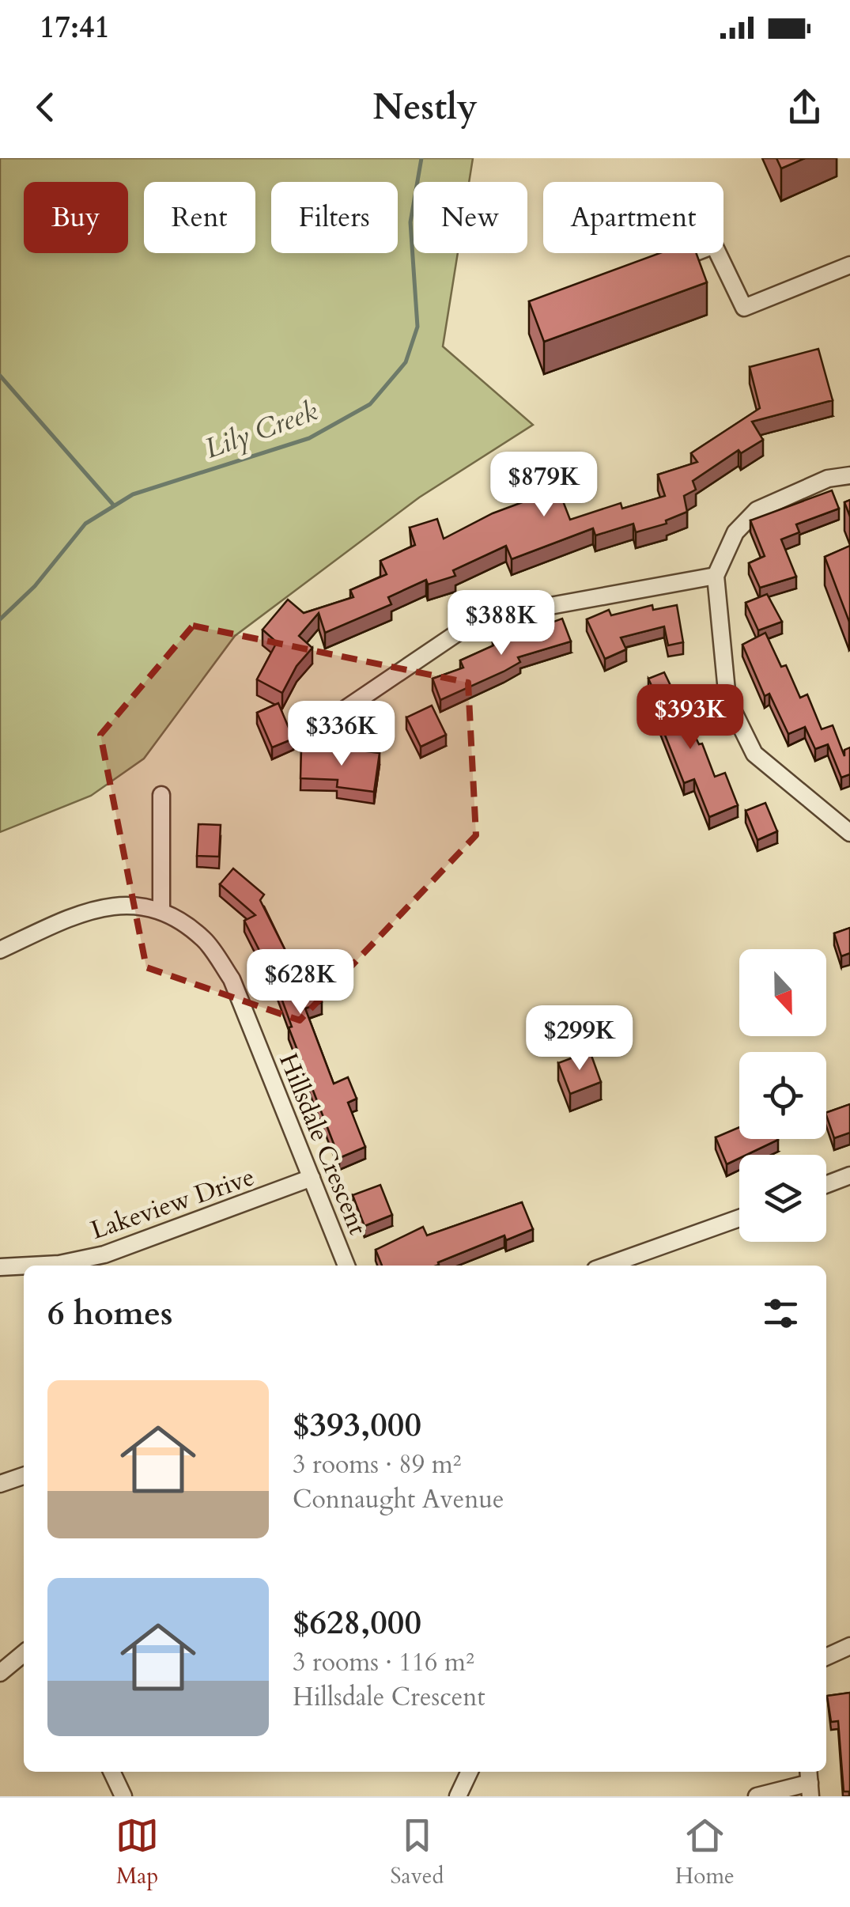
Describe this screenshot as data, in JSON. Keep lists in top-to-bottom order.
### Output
{
  "streets": {
    "street": ["Hillsdale Crescent", "Lakeview Drive"]
  },
  "crossings": [
    ["Hillsdale Crescent", "Lakeview Drive"]
  ],
  "water": ["Lily Creek"],
  "north": "bottom",
  "page": {
    "status": "17:41",
    "header": "Nestly",
    "chip": [
      "Buy",
      "Rent",
      "Filters",
      "New",
      "Apartment"
    ],
    "price": [
      "$879K",
      "$388K",
      "$393K",
      "$336K",
      "$628K",
      "$299K"
    ],
    "heading": "6 homes",
    "list": [
      {
        "name": "$393,000",
        "note": "3 rooms · 89 m² · Connaught Avenue"
      },
      {
        "name": "$628,000",
        "note": "3 rooms · 116 m² · Hillsdale Crescent"
      }
    ],
    "tabs": ["Map", "Saved", "Home"]
  }
}
